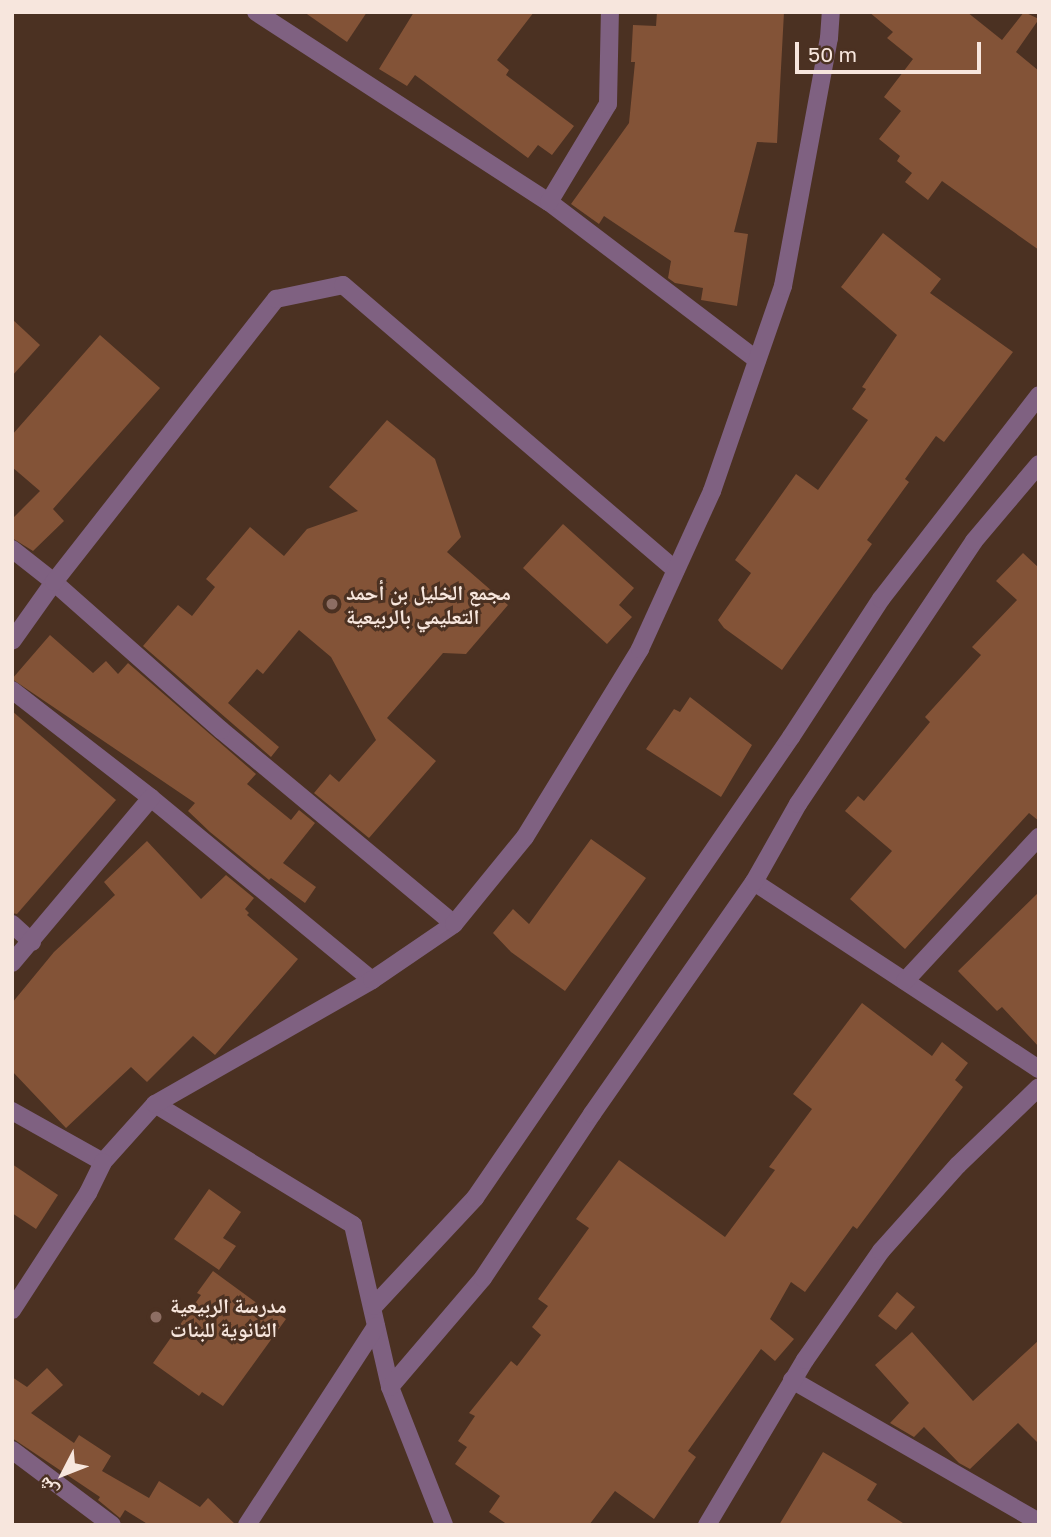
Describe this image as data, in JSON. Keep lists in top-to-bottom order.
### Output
{
  "places": ["مجمع الخليل بن أحمد التعليمي بالربيعية", "مدرسة الربيعية الثانوية للبنات"],
  "scale_bar": "50 m",
  "north": "bottom left"
}
